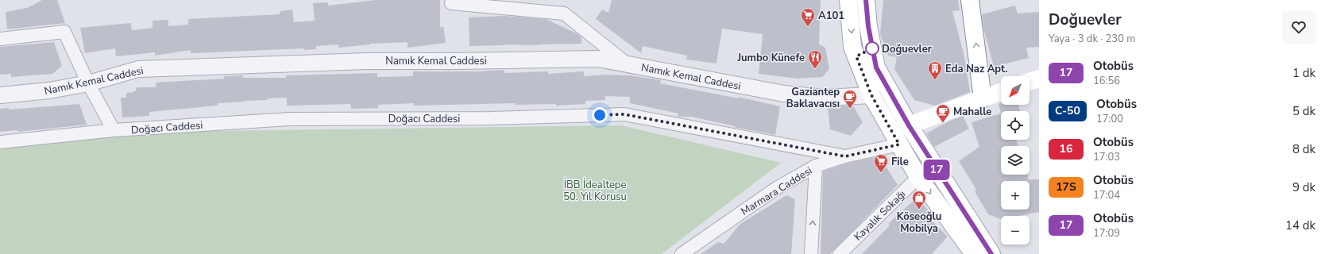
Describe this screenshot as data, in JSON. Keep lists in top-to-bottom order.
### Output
{
  "streets": {
    "street": [
      "Namık Kemal Caddesi",
      "Doğacı Caddesi",
      "Marmara Caddesi",
      "Kayalık Sokağı"
    ]
  },
  "crossings": [
    ["Doğacı Caddesi", "Marmara Caddesi"]
  ],
  "parks": ["İBB İdealtepe 50. Yıl Korusu"],
  "places": {
    "supermarket": ["A101", "File"],
    "other": ["Doğuevler"],
    "restaurant": ["Jumbo Künefe"],
    "building": ["Eda Naz Apt."],
    "cafe": ["Gaziantep Baklavacısı", "Mahalle"],
    "shop": ["Köseoğlu Mobilya"]
  },
  "lines": ["bus line 17"],
  "north": "bottom left",
  "page": {
    "on_map": "17",
    "heading": ["Doğuevler", "Yaya · 3 dk · 230 m"],
    "list": [
      {
        "mark": "17",
        "name": "Otobüs",
        "note": "16:56",
        "value": "1 dk"
      },
      {
        "mark": "C-50",
        "name": "Otobüs",
        "note": "17:00",
        "value": "5 dk"
      },
      {
        "mark": "16",
        "name": "Otobüs",
        "note": "17:03",
        "value": "8 dk"
      },
      {
        "mark": "17S",
        "name": "Otobüs",
        "note": "17:04",
        "value": "9 dk"
      },
      {
        "mark": "17",
        "name": "Otobüs",
        "note": "17:09",
        "value": "14 dk"
      }
    ],
    "map_buttons": ["+", "−"]
  }
}
